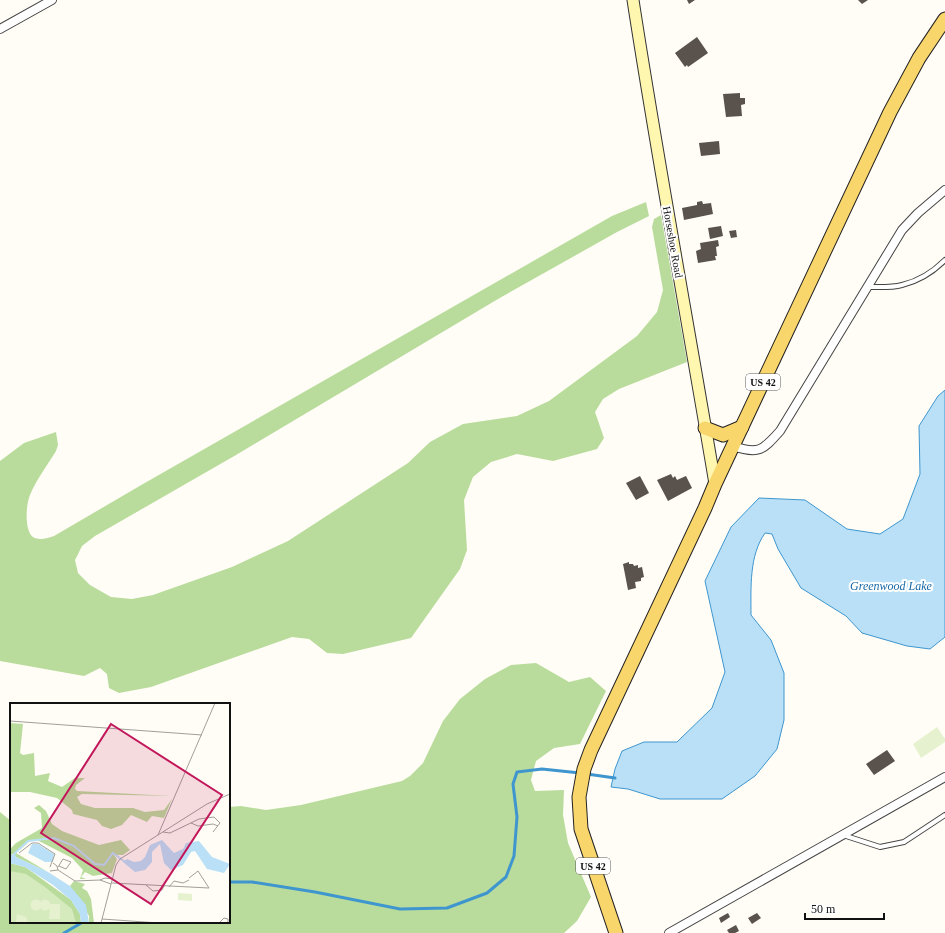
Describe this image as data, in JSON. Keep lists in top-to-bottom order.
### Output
{
  "streets": {
    "main road": ["US 42"],
    "street": ["Horseshoe Road"]
  },
  "crossings": [
    ["Horseshoe Road", "US 42"]
  ],
  "water": ["Greenwood Lake"],
  "scale_bar": "50 m"
}
